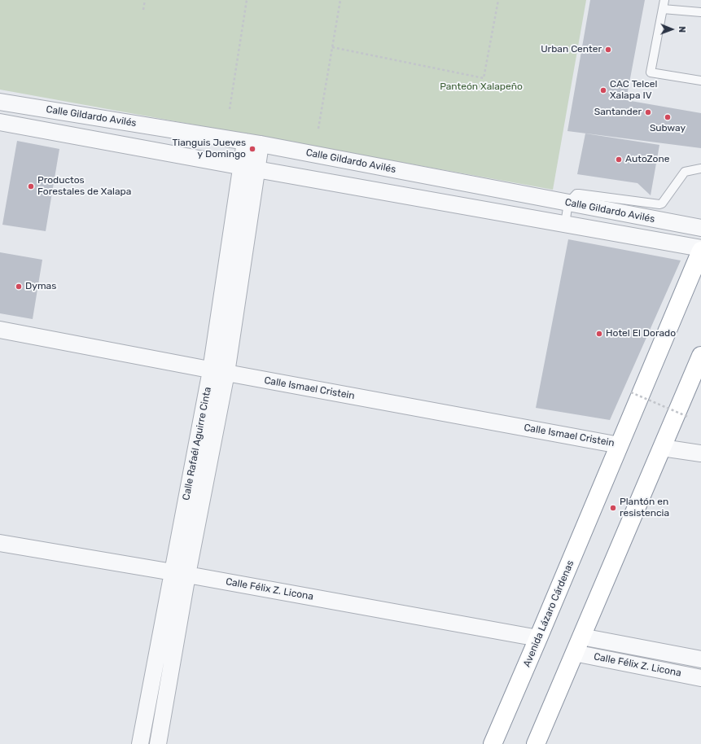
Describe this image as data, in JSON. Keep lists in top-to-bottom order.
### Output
{
  "streets": {
    "highway": ["Avenida Lázaro Cárdenas"],
    "street": [
      "Calle Gildardo Avilés",
      "Calle Ismael Cristein",
      "Calle Rafaél Aguirre Cinta",
      "Calle Félix Z. Licona"
    ]
  },
  "crossings": [
    ["Calle Gildardo Avilés", "Calle Rafaél Aguirre Cinta"],
    ["Calle Gildardo Avilés", "Avenida Lázaro Cárdenas"],
    ["Calle Ismael Cristein", "Calle Rafaél Aguirre Cinta"],
    ["Calle Ismael Cristein", "Avenida Lázaro Cárdenas"],
    ["Calle Rafaél Aguirre Cinta", "Calle Félix Z. Licona"],
    ["Calle Félix Z. Licona", "Avenida Lázaro Cárdenas"]
  ],
  "parks": ["Panteón Xalapeño"],
  "places": [
    "Urban Center",
    "CAC Telcel Xalapa IV",
    "Santander",
    "Subway",
    "Tianguis Jueves y Domingo",
    "AutoZone",
    "Productos Forestales de Xalapa",
    "Dymas",
    "Hotel El Dorado",
    "Plantón en resistencia"
  ],
  "north": "right"
}
